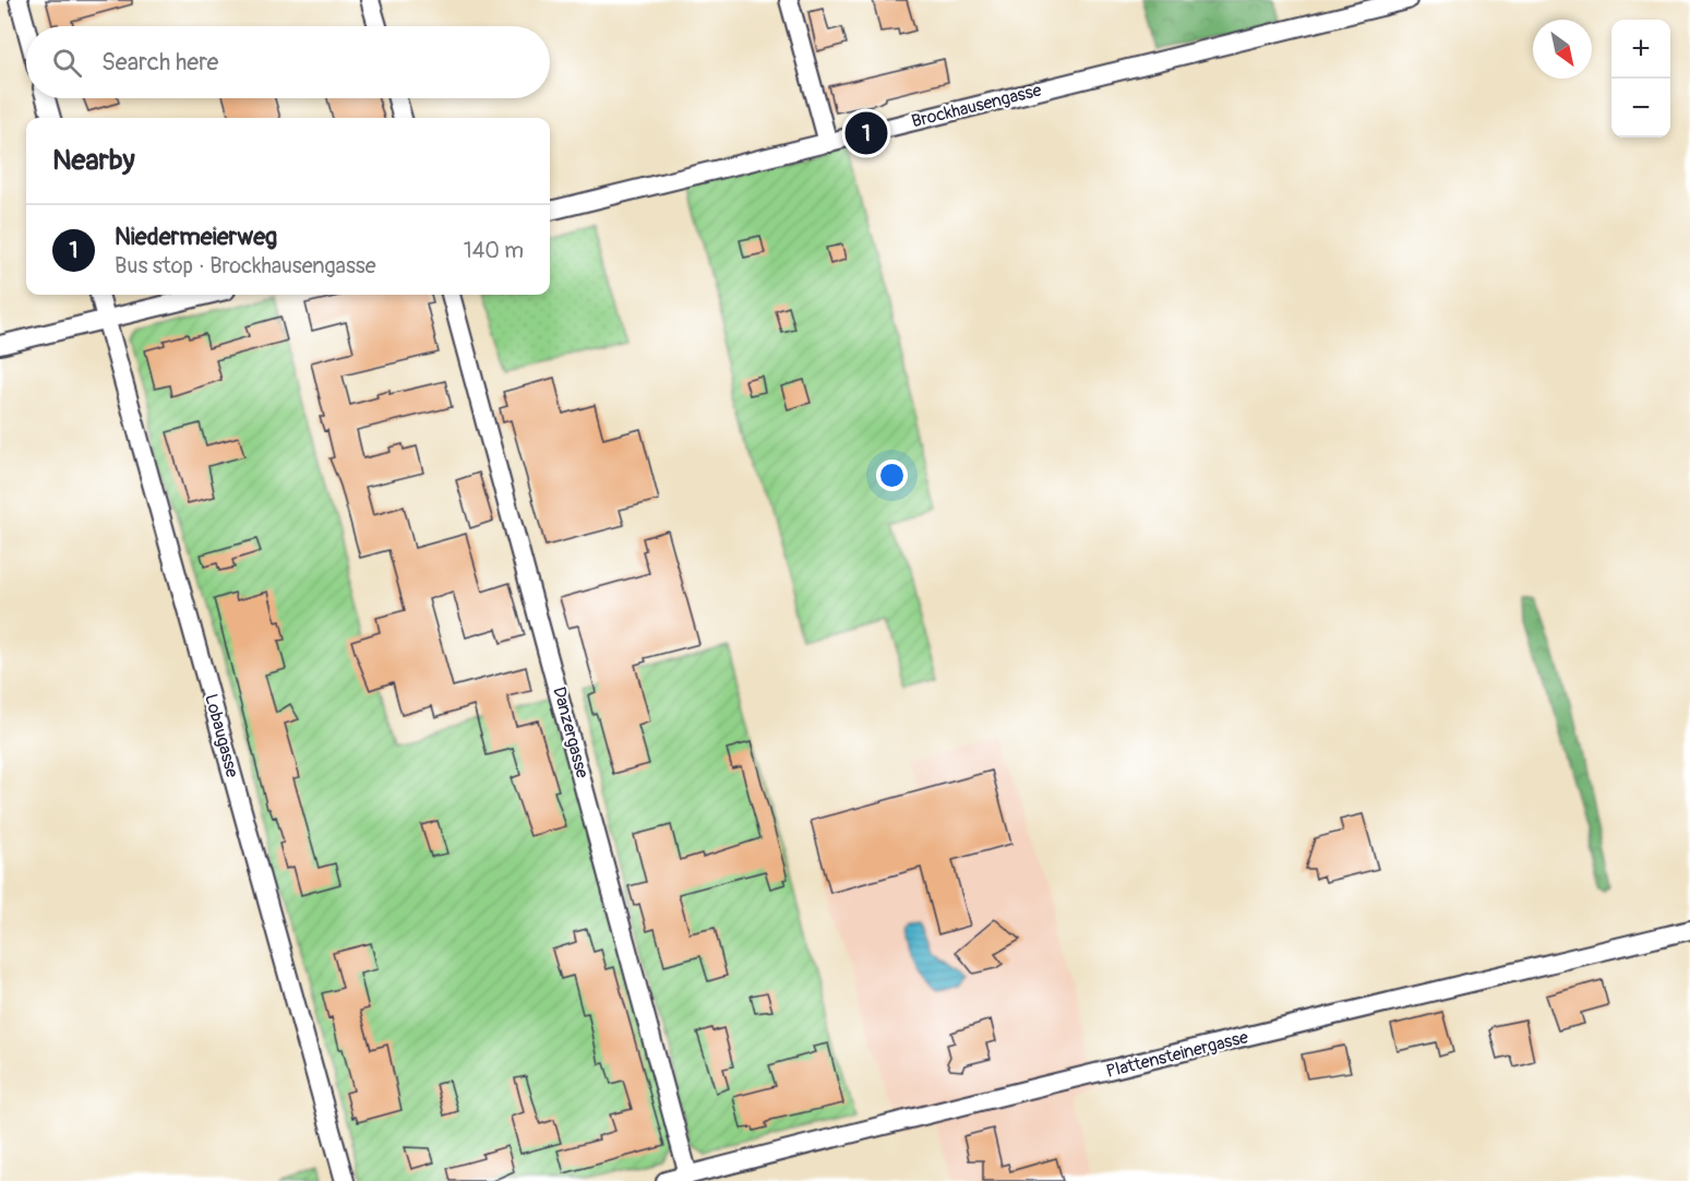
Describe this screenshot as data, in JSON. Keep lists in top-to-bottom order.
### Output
{
  "streets": {
    "street": [
      "Brockhausengasse",
      "Danzergasse",
      "Lobaugasse",
      "Plattensteinergasse"
    ]
  },
  "crossings": [
    ["Danzergasse", "Plattensteinergasse"]
  ],
  "north": "bottom right",
  "page": {
    "map_buttons": ["+", "−"],
    "search": "Search here",
    "pins": "1",
    "heading": "Nearby",
    "list": [
      {
        "mark": "1",
        "name": "Niedermeierweg",
        "note": "Bus stop · Brockhausengasse",
        "value": "140 m"
      }
    ]
  }
}
